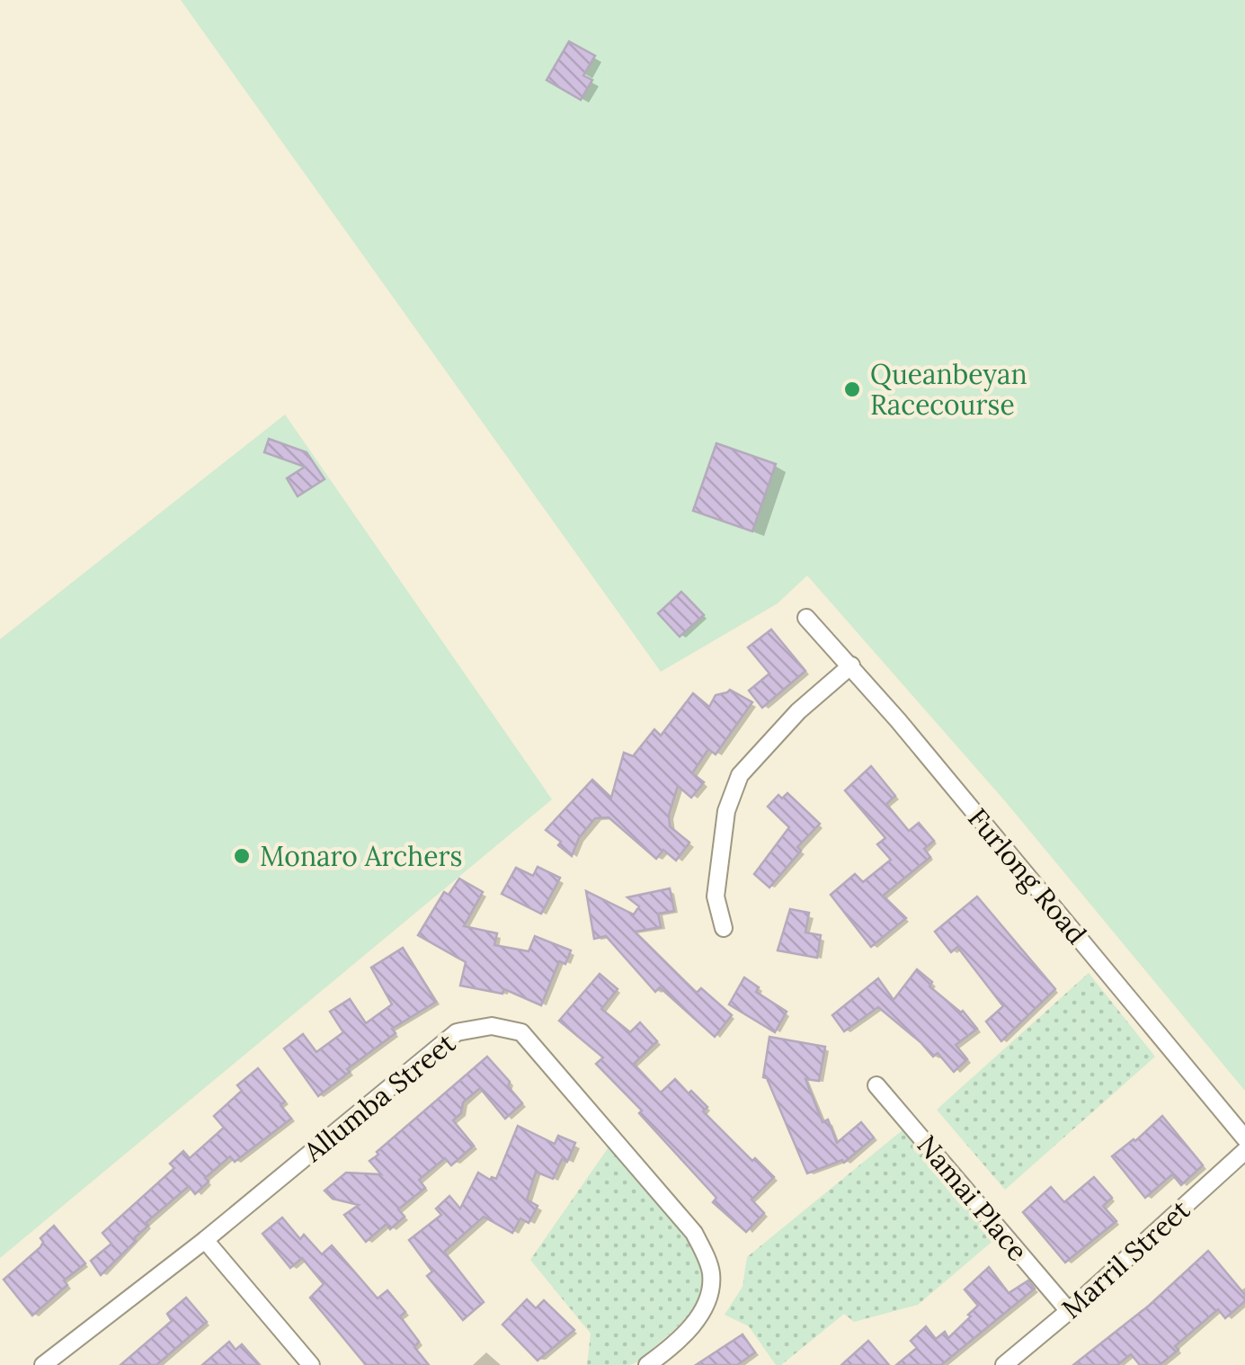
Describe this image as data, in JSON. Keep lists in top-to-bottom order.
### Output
{
  "streets": {
    "street": [
      "Furlong Road",
      "Allumba Street",
      "Namai Place",
      "Marril Street"
    ]
  },
  "crossings": [
    ["Namai Place", "Marril Street"]
  ],
  "places": ["Queanbeyan Racecourse", "Monaro Archers"]
}
